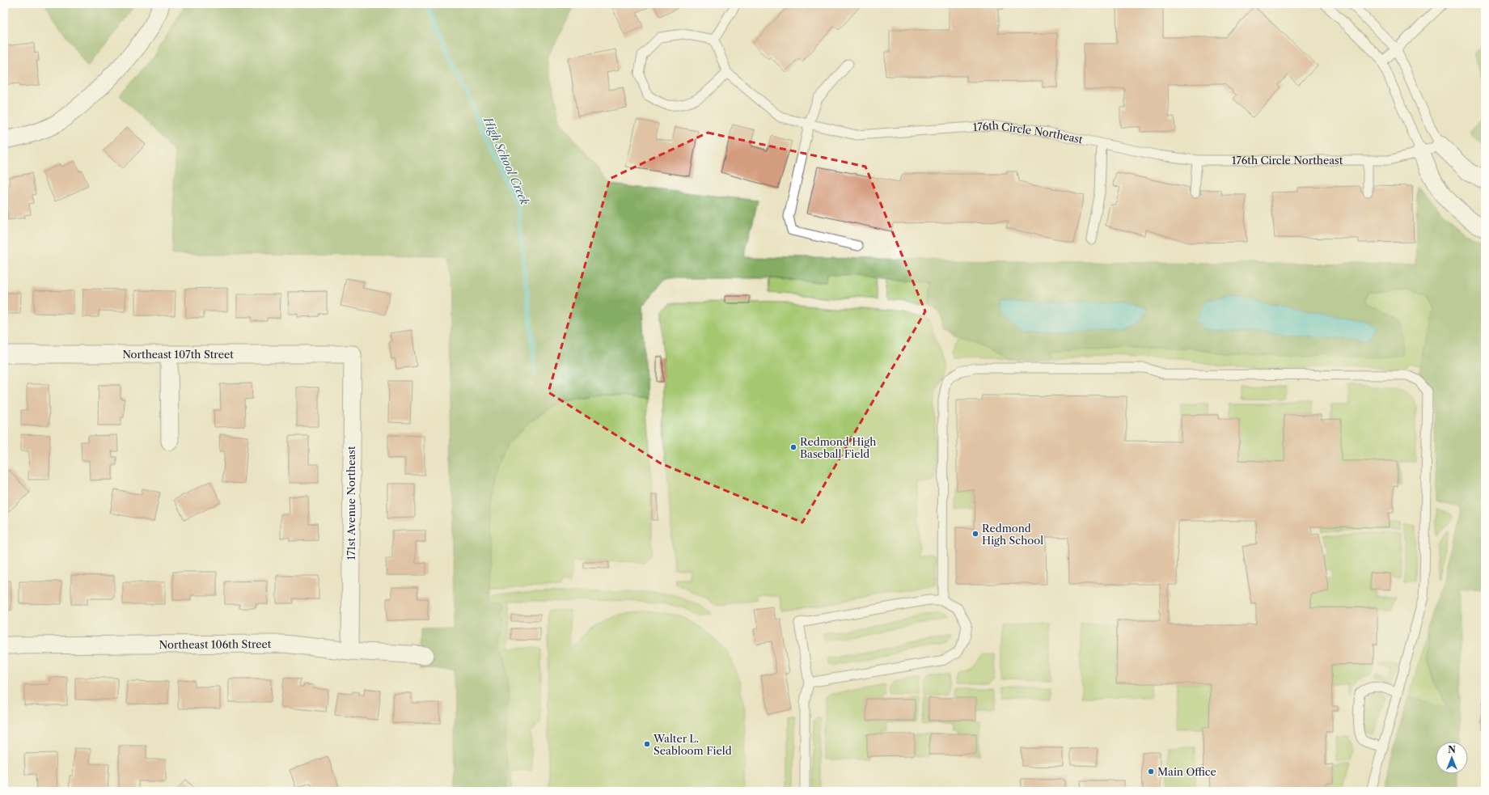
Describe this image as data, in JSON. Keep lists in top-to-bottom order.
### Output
{
  "streets": {
    "street": ["Northeast 107th Street", "171st Avenue Northeast", "Northeast 106th Street"],
    "lane": ["176th Circle Northeast"]
  },
  "crossings": [
    ["Northeast 107th Street", "171st Avenue Northeast"],
    ["171st Avenue Northeast", "Northeast 106th Street"]
  ],
  "water": ["High School Creek"],
  "places": [
    "Redmond High Baseball Field",
    "Redmond High School",
    "Walter L. Seabloom Field",
    "Main Office"
  ],
  "north": "top"
}
